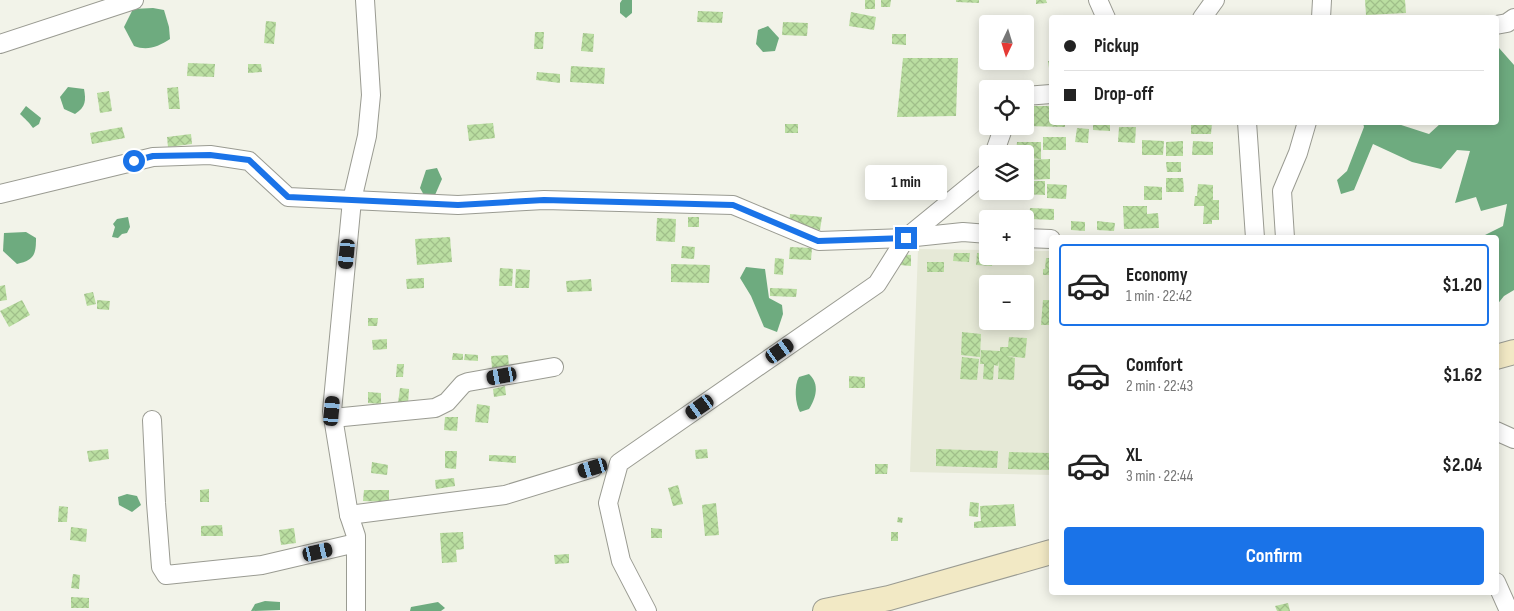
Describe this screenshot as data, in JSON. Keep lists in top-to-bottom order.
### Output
{
  "north": "bottom",
  "page": {
    "map_buttons": ["+", "−"],
    "banner": ["Pickup", "Drop-off"],
    "bubble": "1 min",
    "list": [
      {
        "name": "Economy",
        "note": "1 min · 22:42",
        "value": "$1.20"
      },
      {
        "name": "Comfort",
        "note": "2 min · 22:43",
        "value": "$1.62"
      },
      {
        "name": "XL",
        "note": "3 min · 22:44",
        "value": "$2.04"
      }
    ],
    "buttons": "Confirm"
  }
}
